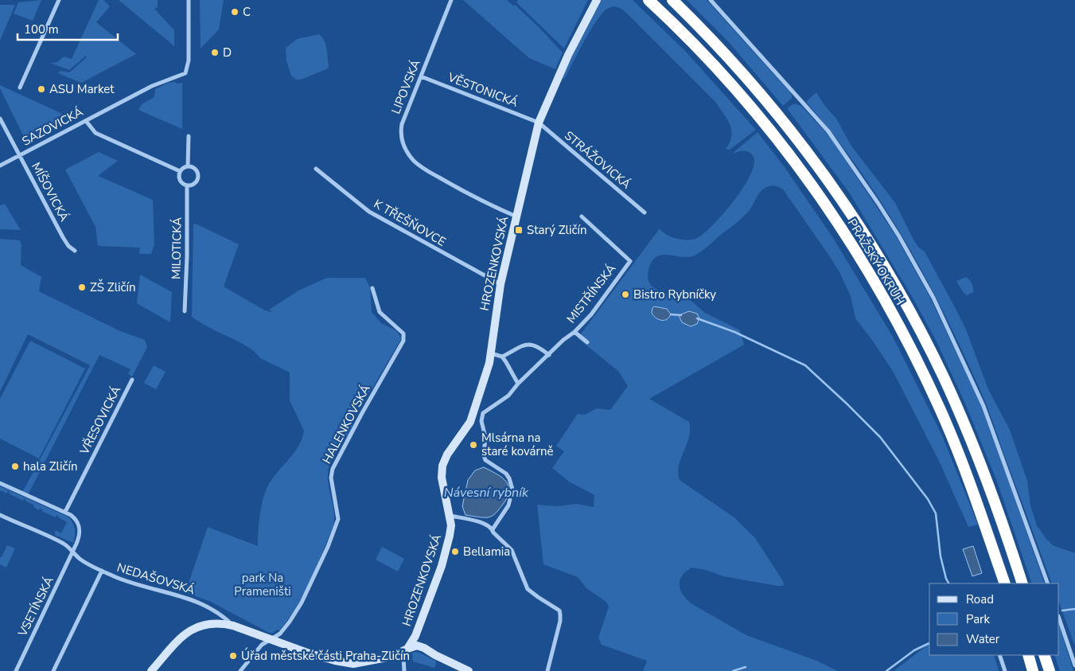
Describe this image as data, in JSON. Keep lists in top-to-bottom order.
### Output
{
  "streets": {
    "highway": ["PRAŽSKÝ OKRUH"],
    "street": [
      "LIPOVSKÁ",
      "VĚSTONICKÁ",
      "SAZOVICKÁ",
      "STRÁŽOVICKÁ",
      "MÍŠOVICKÁ",
      "K TŘEŠŇOVCE",
      "MILOTICKÁ",
      "HROZENKOVSKÁ",
      "MISTŘÍNSKÁ",
      "VŘESOVICKÁ",
      "HALENKOVSKÁ",
      "NEDAŠOVSKÁ",
      "VSETÍNSKÁ"
    ]
  },
  "crossings": [
    ["LIPOVSKÁ", "VĚSTONICKÁ"],
    ["LIPOVSKÁ", "HROZENKOVSKÁ"],
    ["VĚSTONICKÁ", "STRÁŽOVICKÁ"],
    ["VĚSTONICKÁ", "HROZENKOVSKÁ"],
    ["SAZOVICKÁ", "MÍŠOVICKÁ"],
    ["STRÁŽOVICKÁ", "HROZENKOVSKÁ"],
    ["K TŘEŠŇOVCE", "HROZENKOVSKÁ"],
    ["NEDAŠOVSKÁ", "VSETÍNSKÁ"]
  ],
  "water": ["Návesní rybník"],
  "parks": ["park Na Prameništi"],
  "places": {
    "other": [
      "C",
      "D",
      "ASU Market",
      "ZŠ Zličín",
      "Bistro Rybníčky",
      "Mlsárna na staré kovárně",
      "hala Zličín",
      "Bellamia",
      "Úřad městské části Praha-Zličín"
    ],
    "transit": ["Starý Zličín"]
  },
  "legend": ["Road", "Park", "Water"],
  "scale_bar": "100 m"
}
